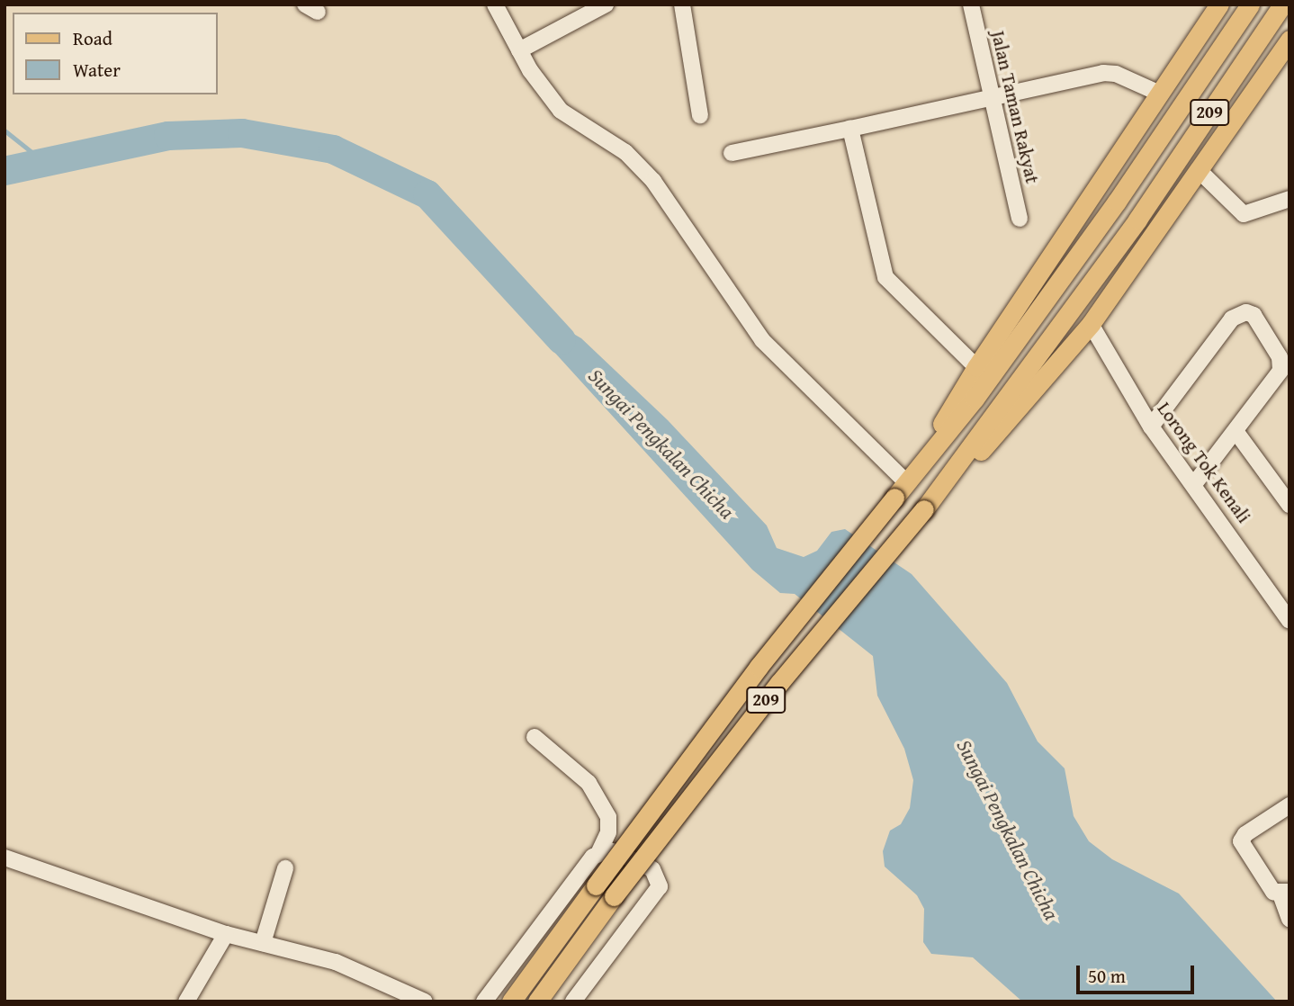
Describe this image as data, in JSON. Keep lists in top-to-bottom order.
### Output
{
  "streets": {
    "main road": ["209"],
    "street": ["Jalan Taman Rakyat", "Lorong Tok Kenali"]
  },
  "water": ["Sungai Pengkalan Chicha"],
  "legend": ["Road", "Water"],
  "scale_bar": "50 m"
}
